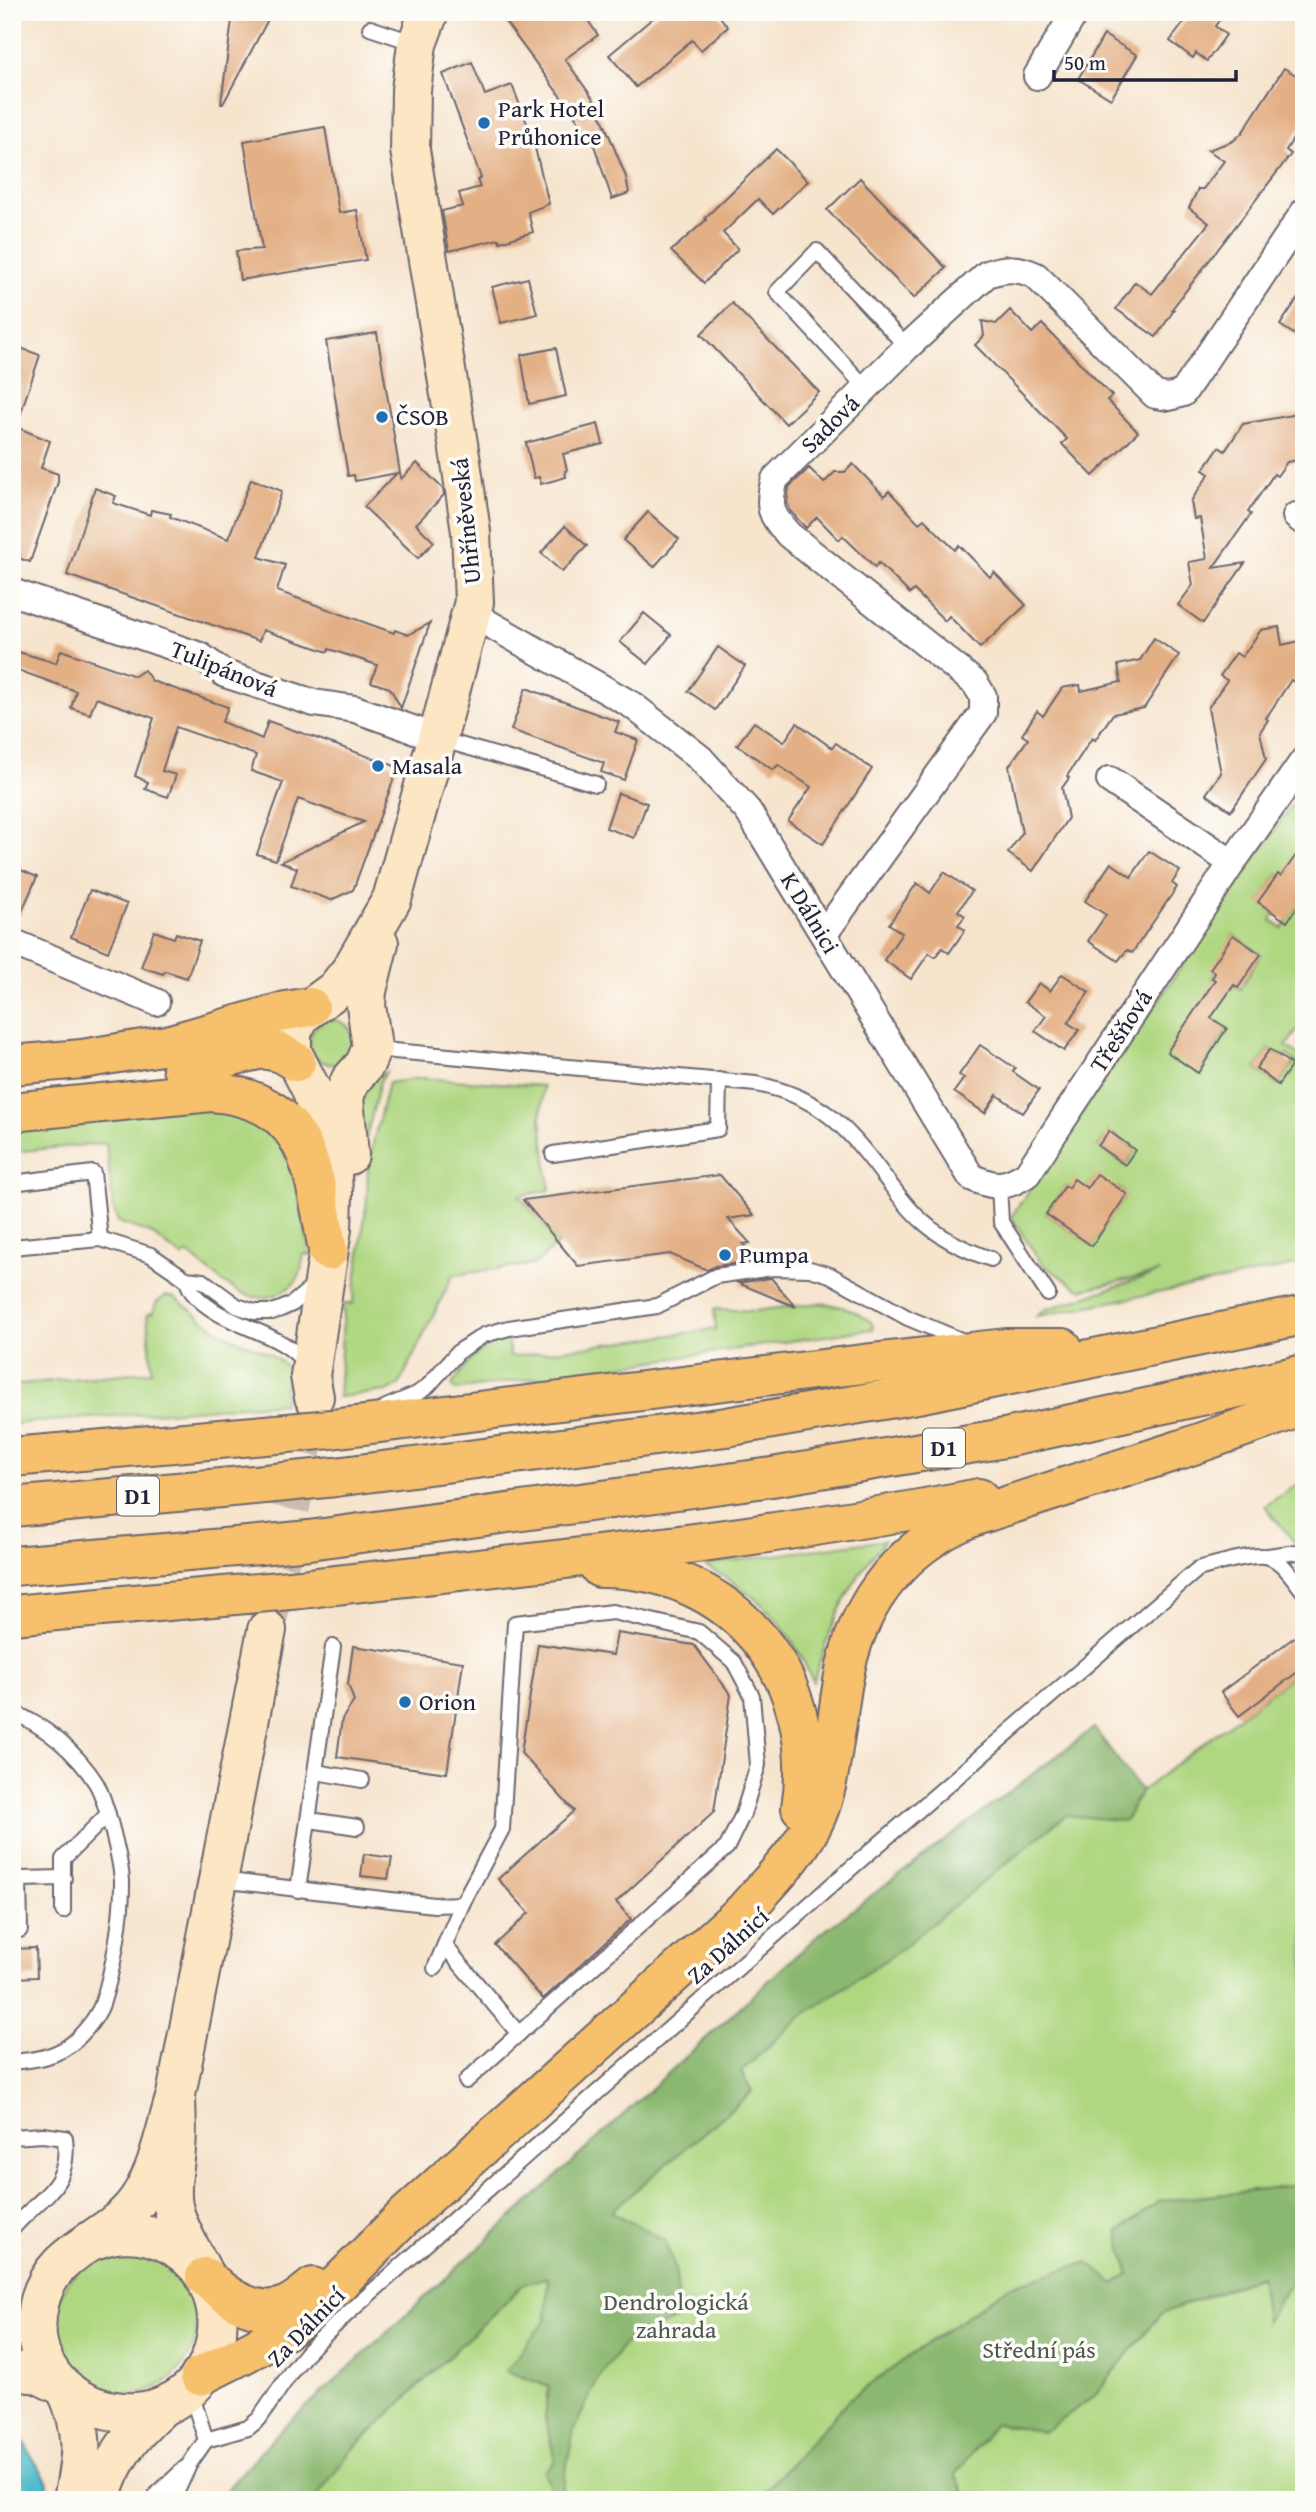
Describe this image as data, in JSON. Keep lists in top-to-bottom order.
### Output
{
  "streets": {
    "highway": ["D1"],
    "street": [
      "Sadová",
      "Uhříněveská",
      "Tulipánová",
      "K Dálnici",
      "Třešňová"
    ],
    "lane": ["Za Dálnicí"]
  },
  "crossings": [
    ["Sadová", "K Dálnici"],
    ["Uhříněveská", "Tulipánová"],
    ["Uhříněveská", "K Dálnici"],
    ["K Dálnici", "Třešňová"]
  ],
  "parks": ["Dendrologická zahrada", "Střední pás"],
  "places": [
    "Park Hotel Průhonice",
    "ČSOB",
    "Masala",
    "Pumpa",
    "Orion"
  ],
  "scale_bar": "50 m"
}
